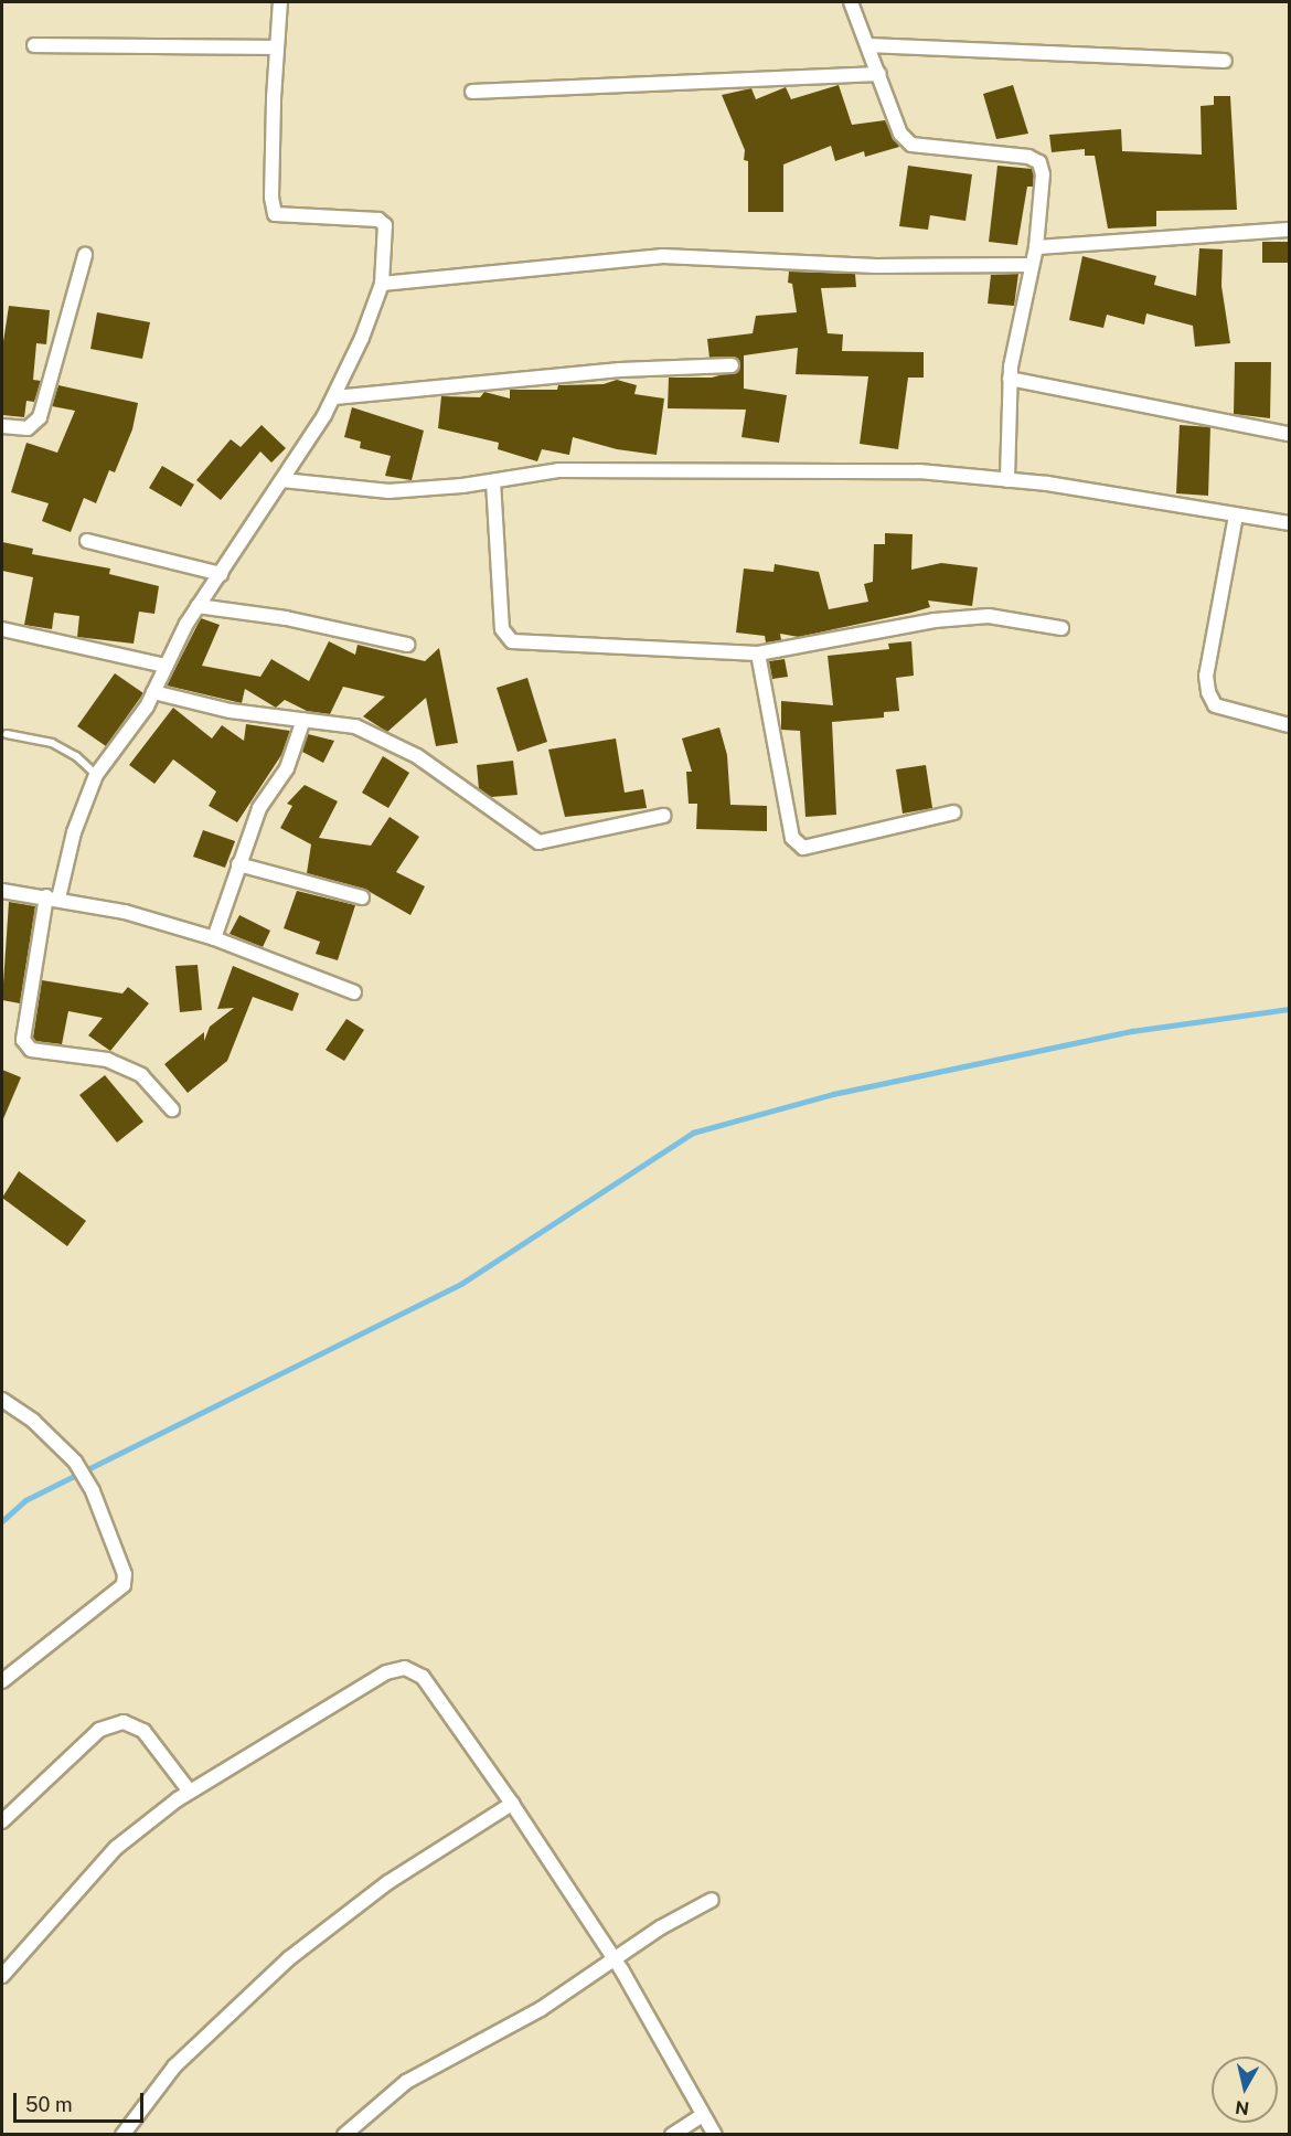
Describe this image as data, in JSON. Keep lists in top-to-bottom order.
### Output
{
  "scale_bar": "50 m",
  "north": "bottom"
}
